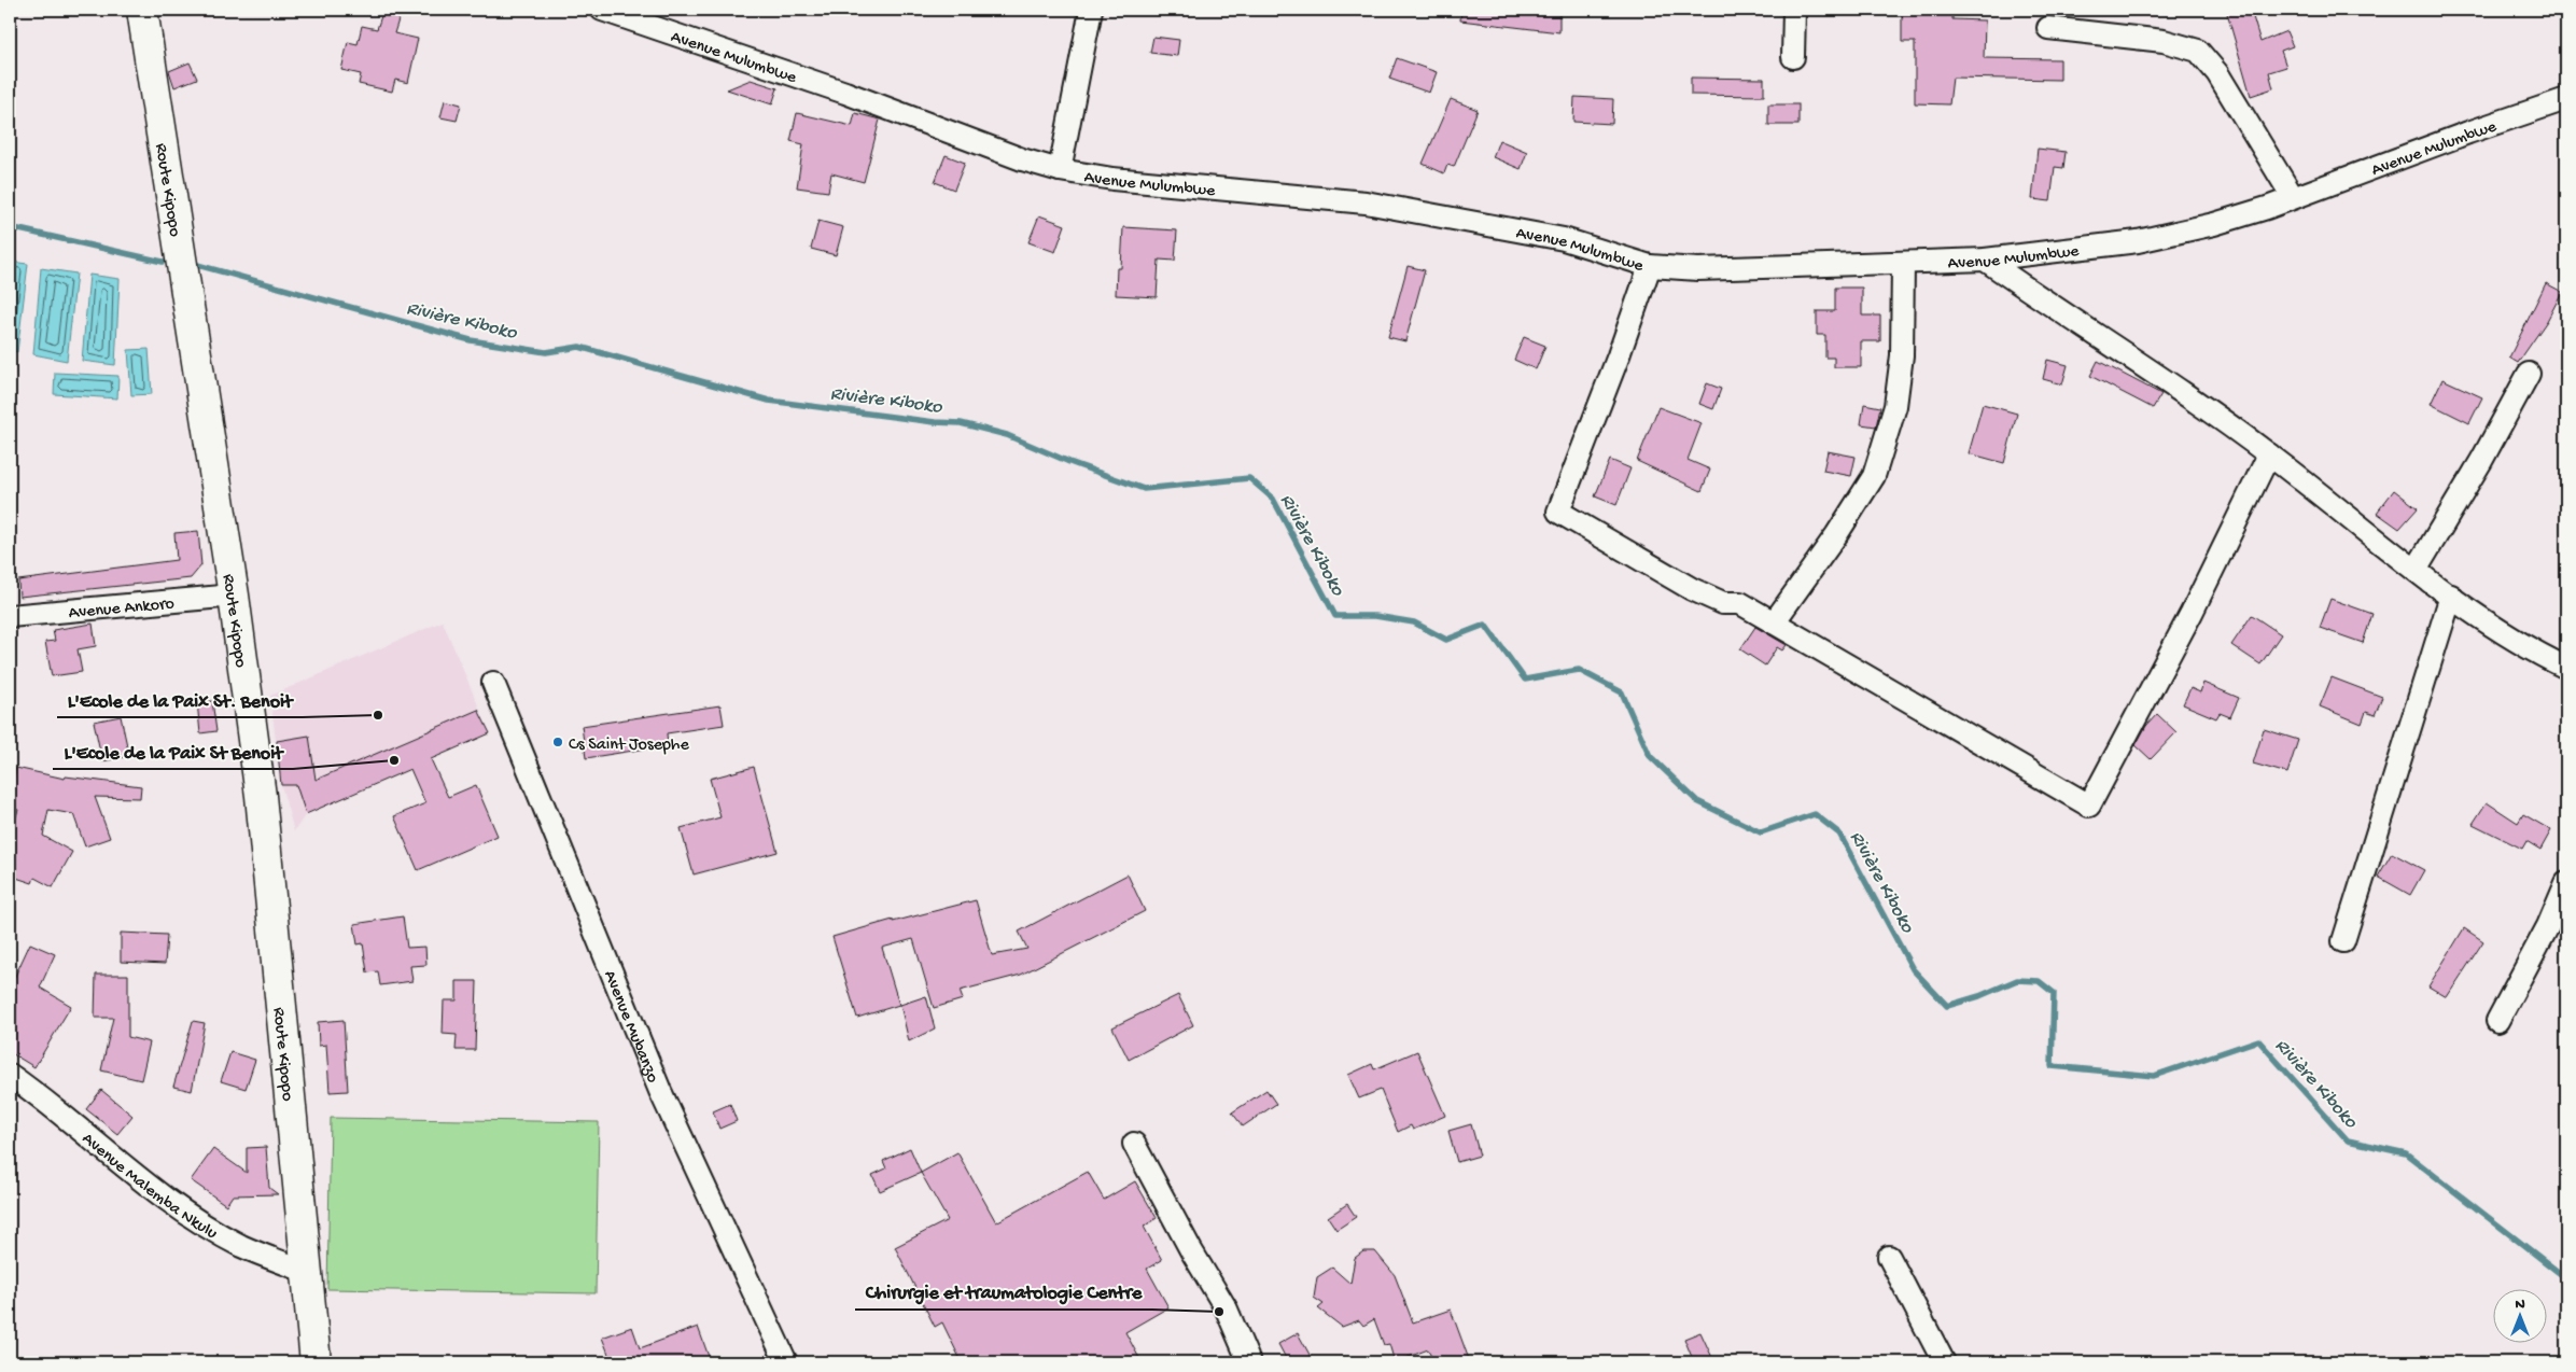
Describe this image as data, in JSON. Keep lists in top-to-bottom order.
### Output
{
  "streets": {
    "main road": ["Route Kipopo"],
    "street": [
      "Avenue Mulumbwe",
      "Avenue Ankoro",
      "Avenue Mubanzo",
      "Avenue Malemba Nkulu"
    ]
  },
  "crossings": [
    ["Route Kipopo", "Avenue Ankoro"],
    ["Route Kipopo", "Avenue Malemba Nkulu"]
  ],
  "water": ["Rivière Kiboko"],
  "places": [
    "L'Ecole de la Paix St. Benoit",
    "Cs Saint Josephe",
    "L'Ecole de la Paix St Benoit",
    "Chirurgie et traumatologie Centre"
  ],
  "north": "top"
}
